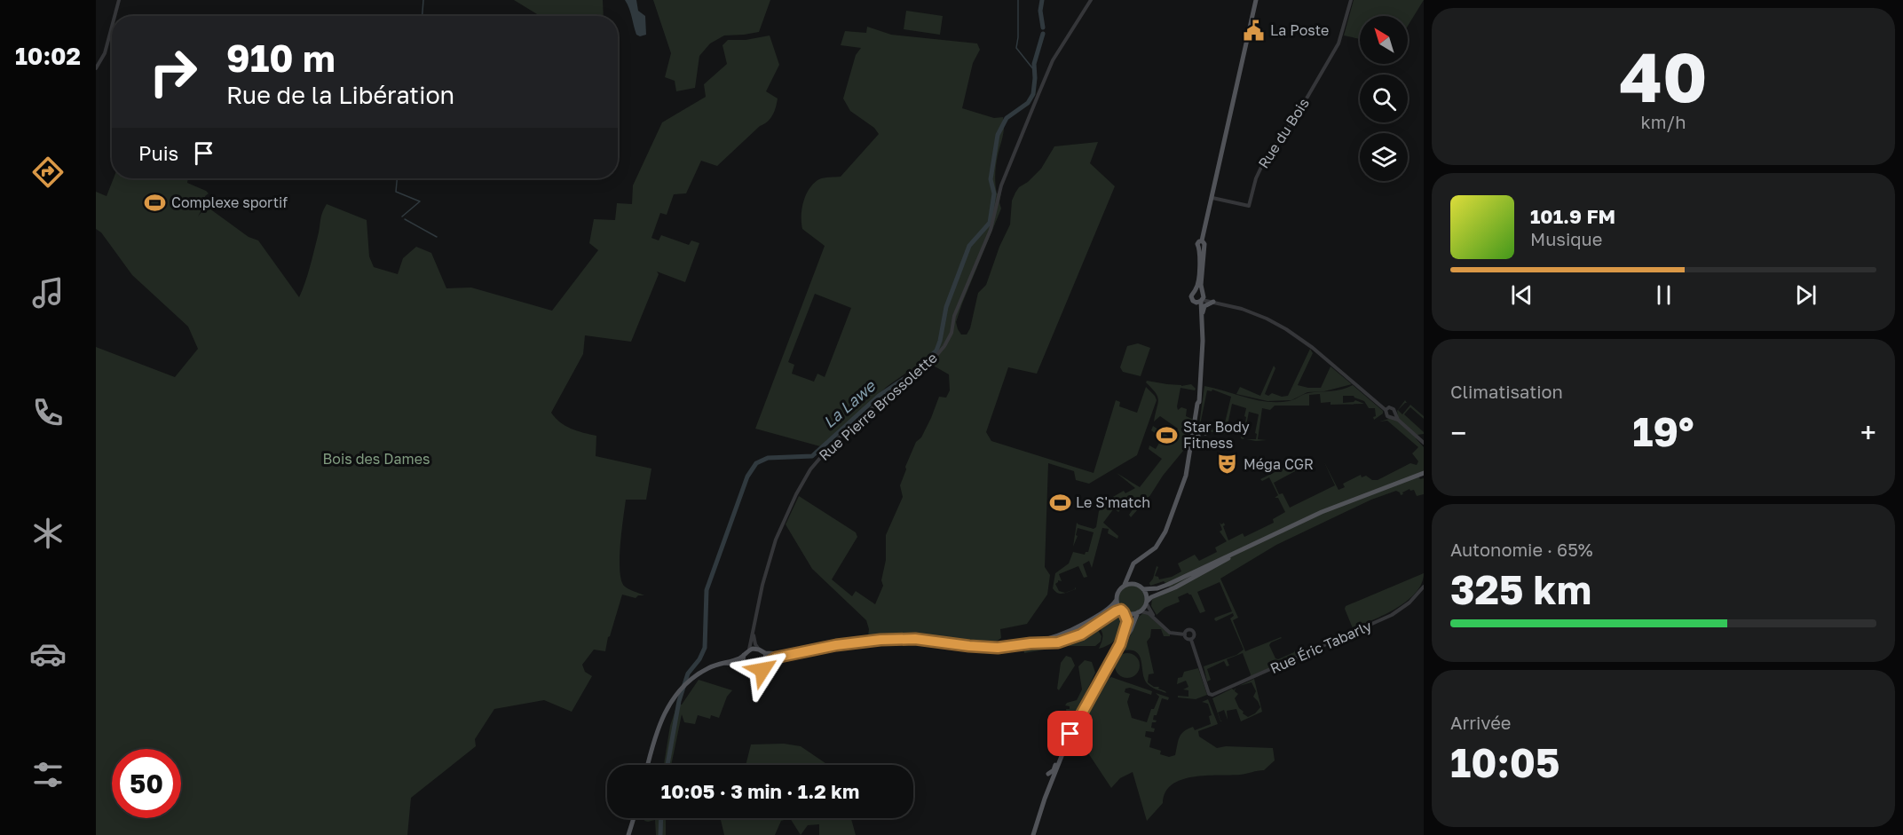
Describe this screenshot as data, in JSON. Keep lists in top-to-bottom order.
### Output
{
  "streets": {
    "street": ["Rue du Bois", "Rue Pierre Brossolette", "Rue Éric Tabarly"]
  },
  "water": ["La Lawe"],
  "parks": ["Bois des Dames"],
  "places": {
    "public building": ["La Poste"],
    "sports": ["Complexe sportif", "Star Body Fitness", "Le S'match"],
    "theatre": ["Méga CGR"]
  },
  "north": "top left",
  "page": {
    "tabs": "10:02",
    "tile": [
      ["40", "km/h"],
      "Climatisation",
      ["Autonomie · 65%", "325 km"],
      ["Arrivée", "10:05"]
    ],
    "turn": ["910 m", "Rue de la Libération"],
    "then": "Puis",
    "song": ["101.9 FM", "Musique"],
    "heat": ["−", "19°", "+"],
    "limit": "50",
    "trip": "10:05 · 3 min · 1.2 km"
  }
}
